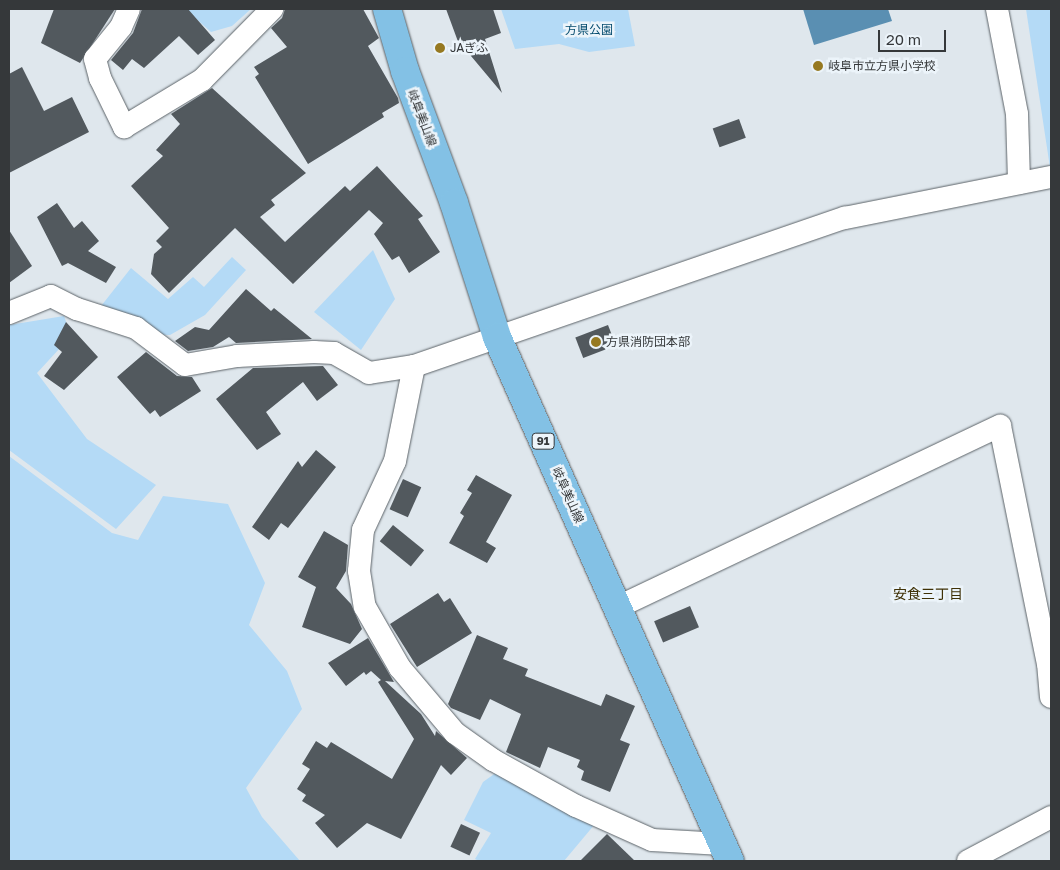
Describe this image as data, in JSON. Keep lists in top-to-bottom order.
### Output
{
  "streets": {
    "main road": ["岐阜美山線", "91"]
  },
  "districts": ["安食三丁目"],
  "parks": ["方県公園"],
  "places": ["JAぎふ", "岐阜市立方県小学校", "方県消防団本部"],
  "scale_bar": "20 m"
}
